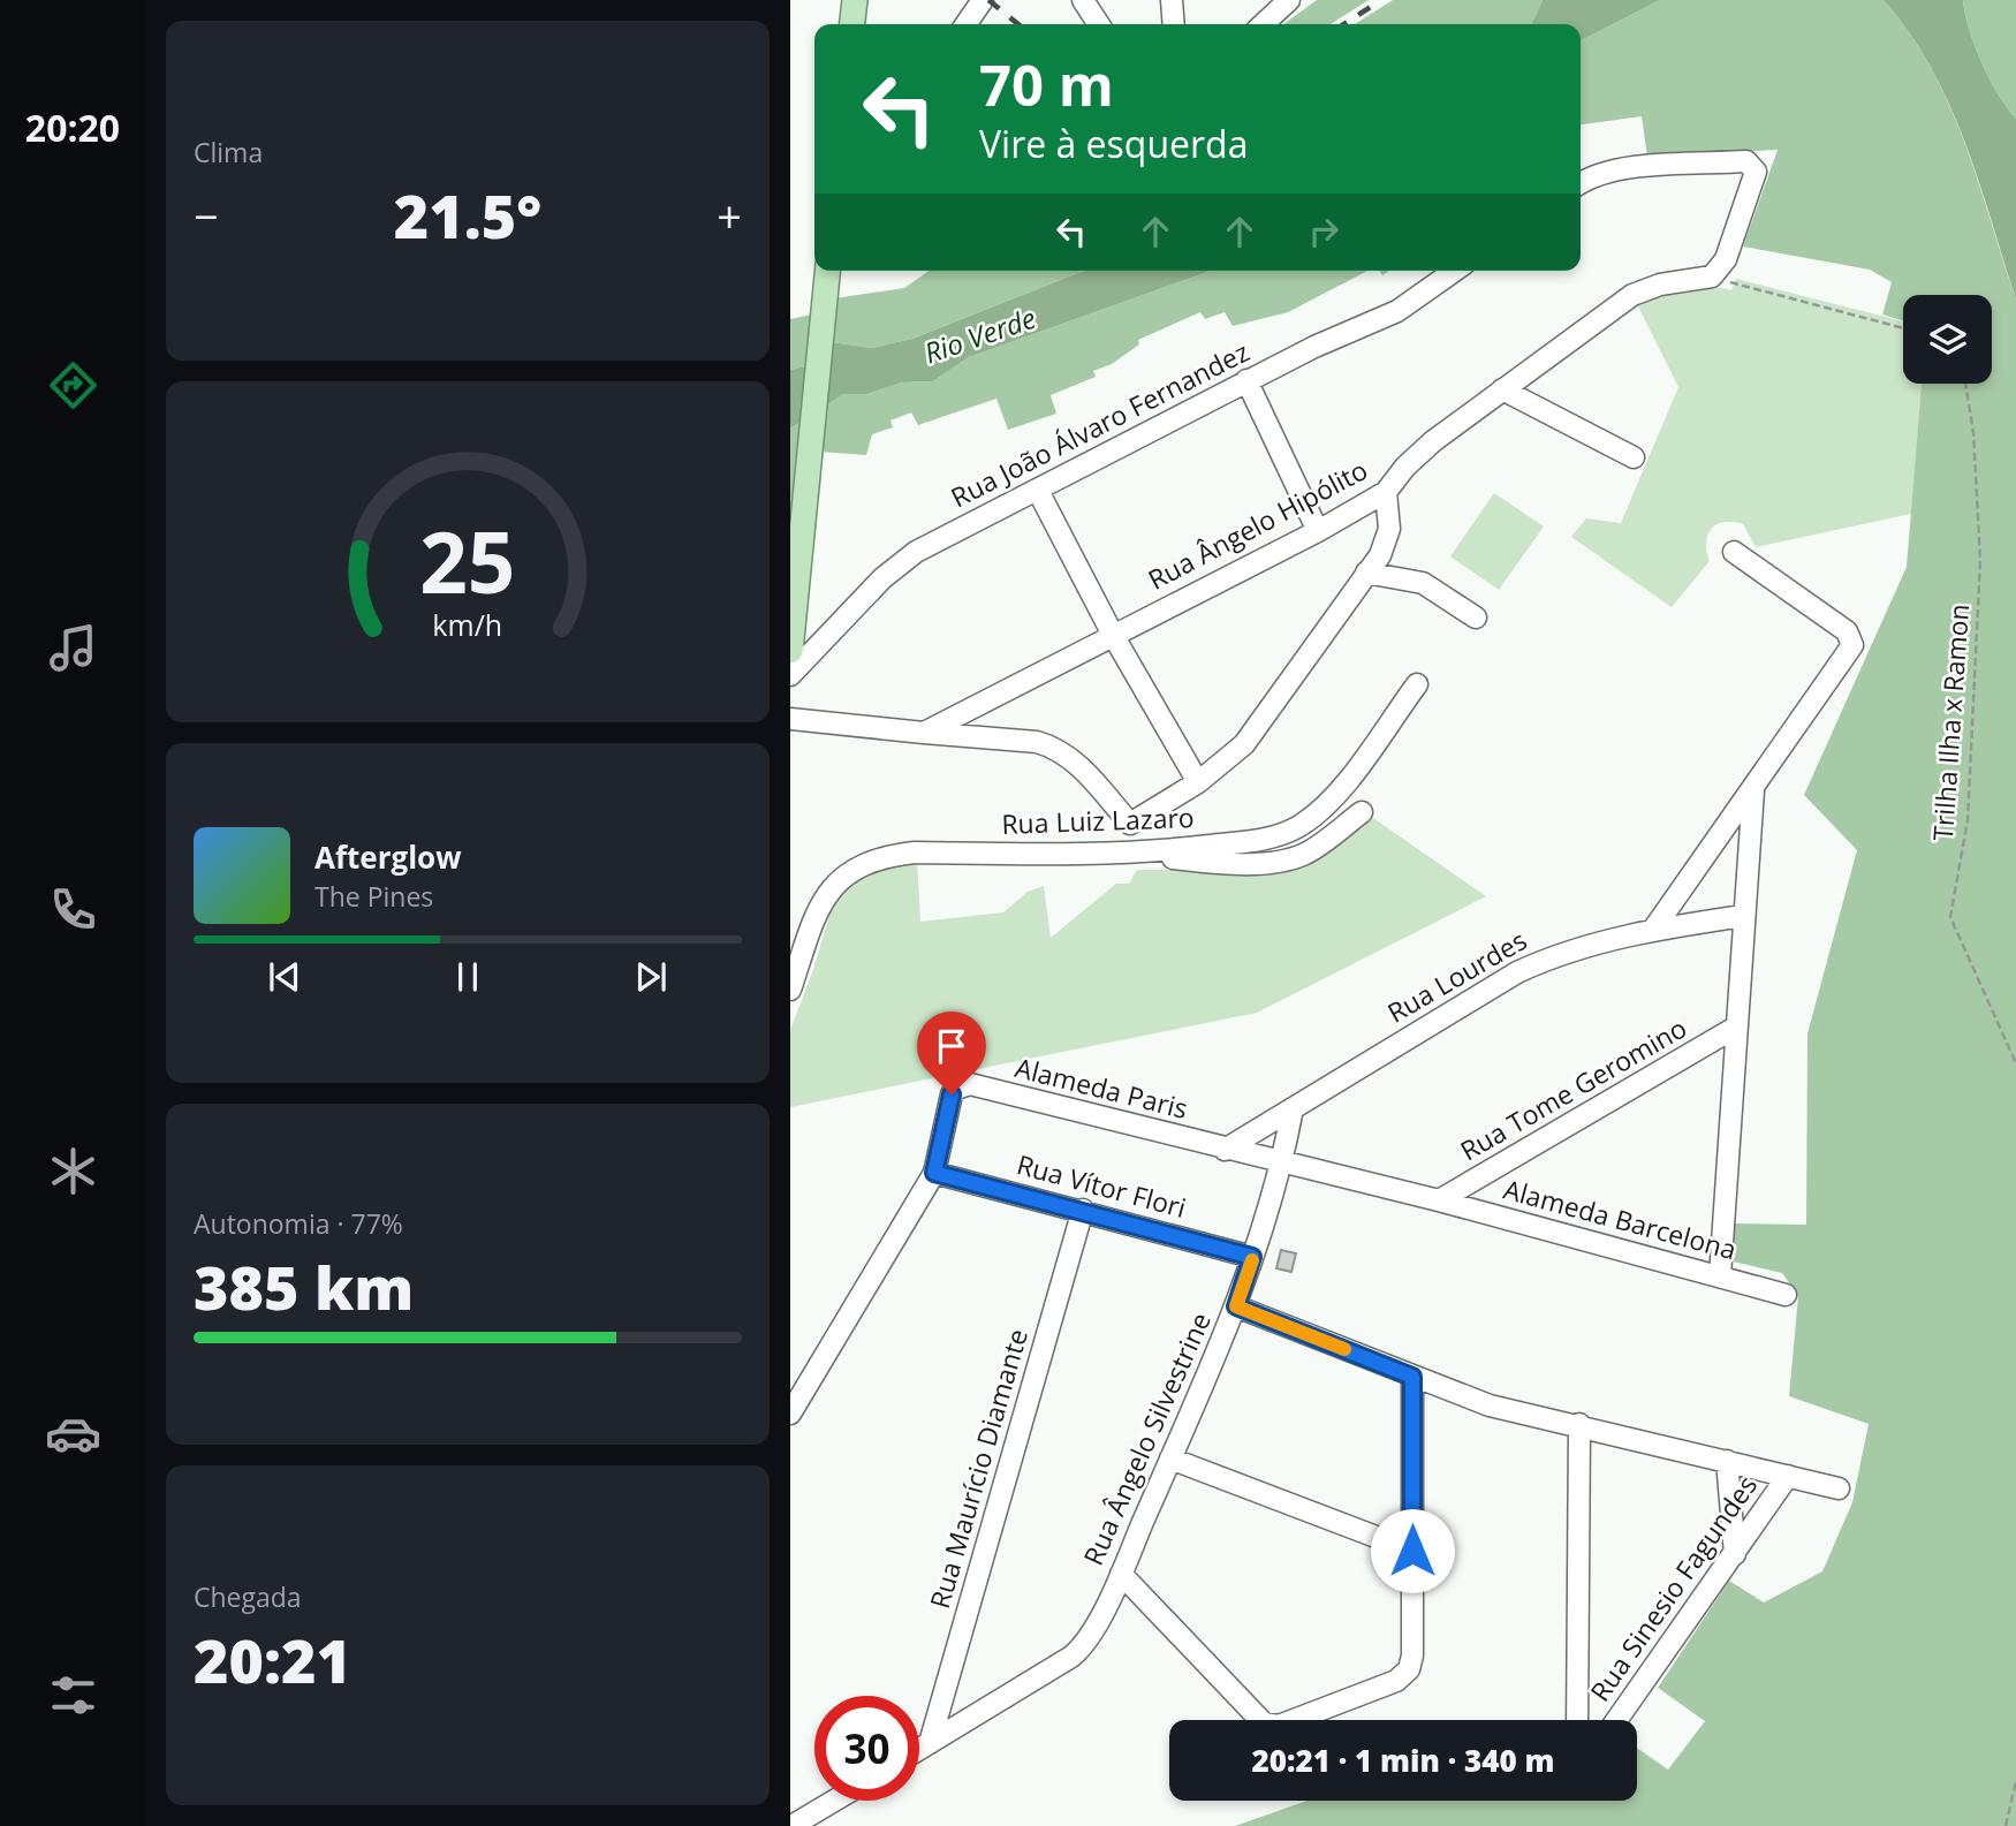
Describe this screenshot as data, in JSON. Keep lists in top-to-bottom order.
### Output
{
  "streets": {
    "street": [
      "Rua João Álvaro Fernandez",
      "Rua Ângelo Hipólito",
      "Rua Luiz Lazaro",
      "Rua Lourdes",
      "Alameda Paris",
      "Rua Tome Geromino",
      "Rua Vítor Flori",
      "Alameda Barcelona",
      "Rua Ângelo Silvestrine",
      "Rua Maurício Diamante",
      "Rua Sinesio Fagundes"
    ],
    "path": ["Trilha Ilha x Ramon"]
  },
  "crossings": [
    ["Rua Lourdes", "Alameda Paris"],
    ["Rua Lourdes", "Rua Ângelo Silvestrine"],
    ["Alameda Paris", "Rua Vítor Flori"],
    ["Alameda Paris", "Alameda Barcelona"],
    ["Alameda Paris", "Rua Ângelo Silvestrine"],
    ["Rua Tome Geromino", "Alameda Barcelona"],
    ["Rua Vítor Flori", "Rua Ângelo Silvestrine"],
    ["Rua Vítor Flori", "Rua Maurício Diamante"],
    ["Alameda Barcelona", "Rua Ângelo Silvestrine"],
    ["Rua Ângelo Silvestrine", "Rua Maurício Diamante"]
  ],
  "water": ["Rio Verde"],
  "page": {
    "tabs": "20:20",
    "tile": [
      "Clima",
      ["Autonomia · 77%", "385 km"],
      ["Chegada", "20:21"]
    ],
    "turn": ["70 m", "Vire à esquerda"],
    "heat": ["−", "21.5°", "+"],
    "song": ["Afterglow", "The Pines"],
    "limit": "30",
    "trip": "20:21 · 1 min · 340 m",
    "gauge": ["25", "km/h"]
  }
}
